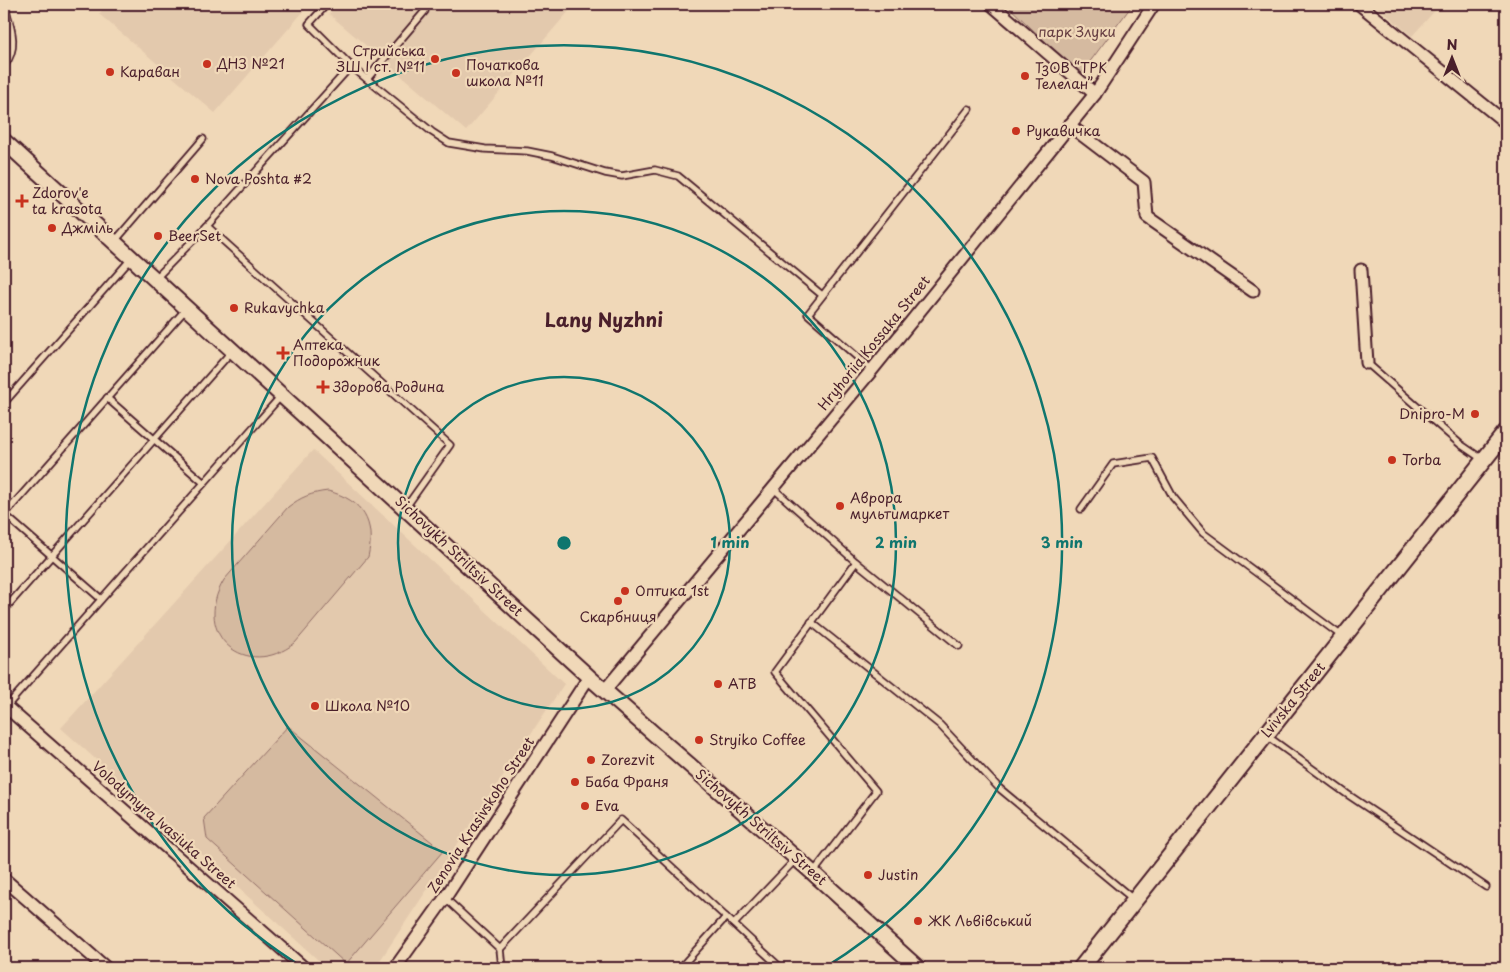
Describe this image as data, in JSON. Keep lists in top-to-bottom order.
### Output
{
  "streets": {
    "main road": ["Lvivska Street"],
    "street": [
      "Hryhoriia Kossaka Street",
      "Sichovykh Striltsiv Street",
      "Zenovia Krasivskoho Street",
      "Volodymyra Ivasiuka Street"
    ]
  },
  "crossings": [
    ["Hryhoriia Kossaka Street", "Sichovykh Striltsiv Street"],
    ["Sichovykh Striltsiv Street", "Zenovia Krasivskoho Street"]
  ],
  "districts": ["Lany Nyzhni"],
  "parks": ["парк Злуки"],
  "places": {
    "other": [
      "Стрийська ЗШ I ст. №11",
      "ДНЗ №21",
      "Караван",
      "Початкова школа №11",
      "ТзОВ “ТРК Телелан”",
      "Рукавичка",
      "Nova Poshta #2",
      "Джміль",
      "BeerSet",
      "Rukavychka",
      "Dnipro-M",
      "Torba",
      "Аврора мультимаркет",
      "Оптика 1st",
      "Скарбниця",
      "ATB",
      "Школа №10",
      "Stryiko Coffee",
      "Zorezvit",
      "Баба Франя",
      "Eva",
      "Justin",
      "ЖК Львівський"
    ],
    "health": ["Zdorov'e ta krasota", "Аптека Подорожник", "Здорова Родина"]
  },
  "north": "top",
  "rings": ["1 min", "2 min", "3 min"]
}
